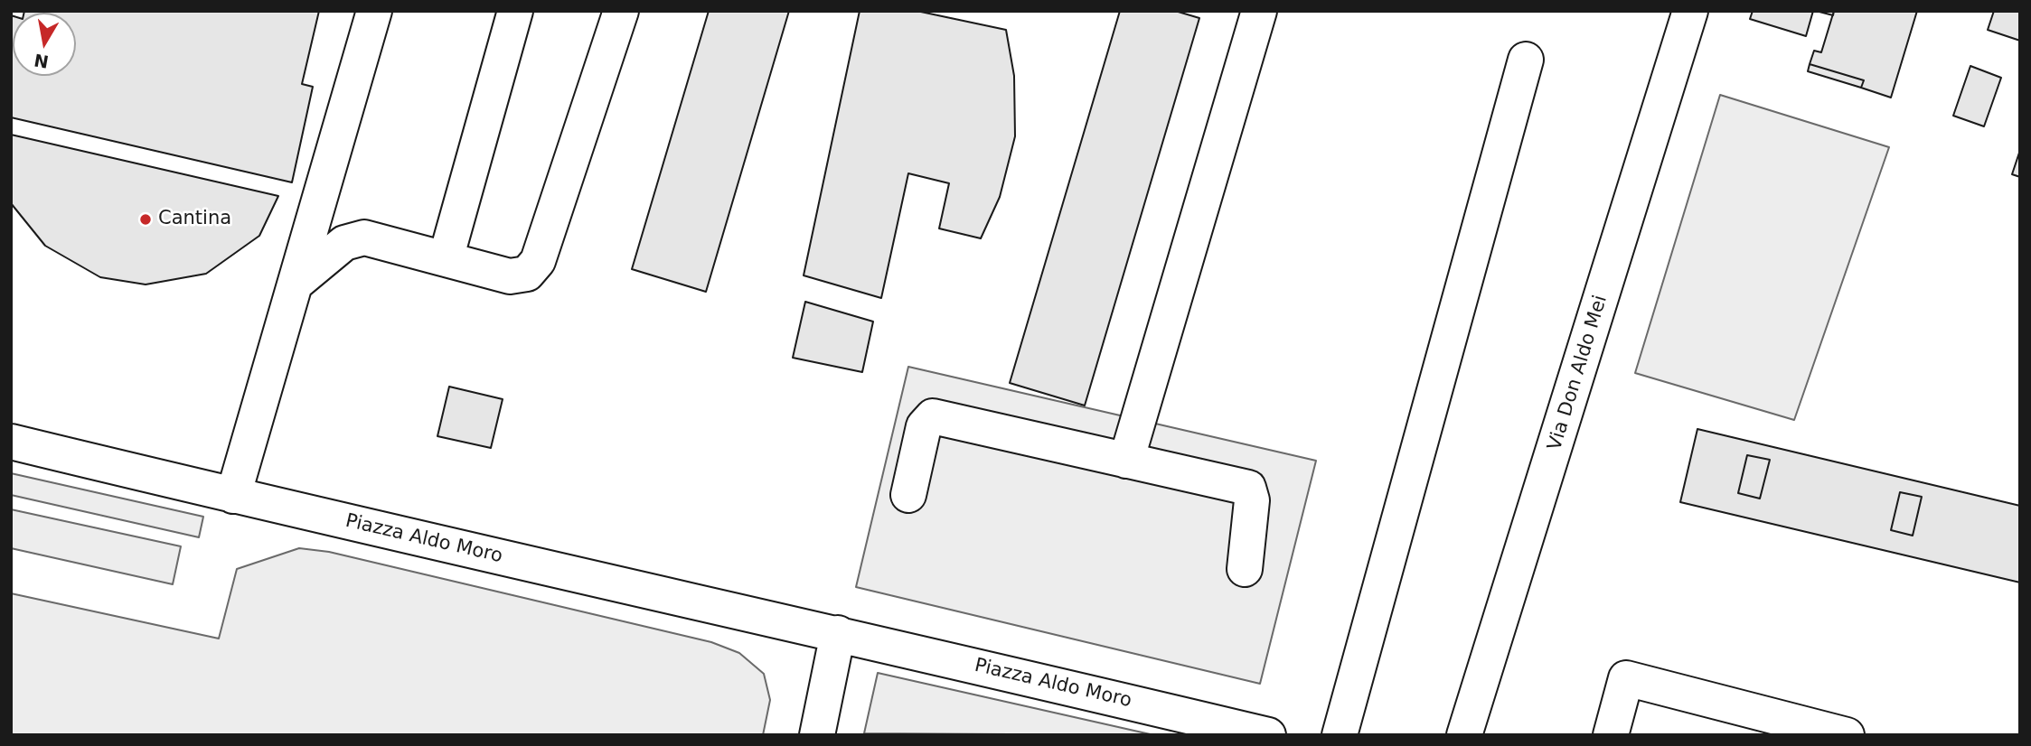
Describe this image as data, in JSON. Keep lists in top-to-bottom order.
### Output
{
  "streets": {
    "street": ["Via Don Aldo Mei", "Piazza Aldo Moro"]
  },
  "places": ["Cantina"],
  "north": "bottom"
}
